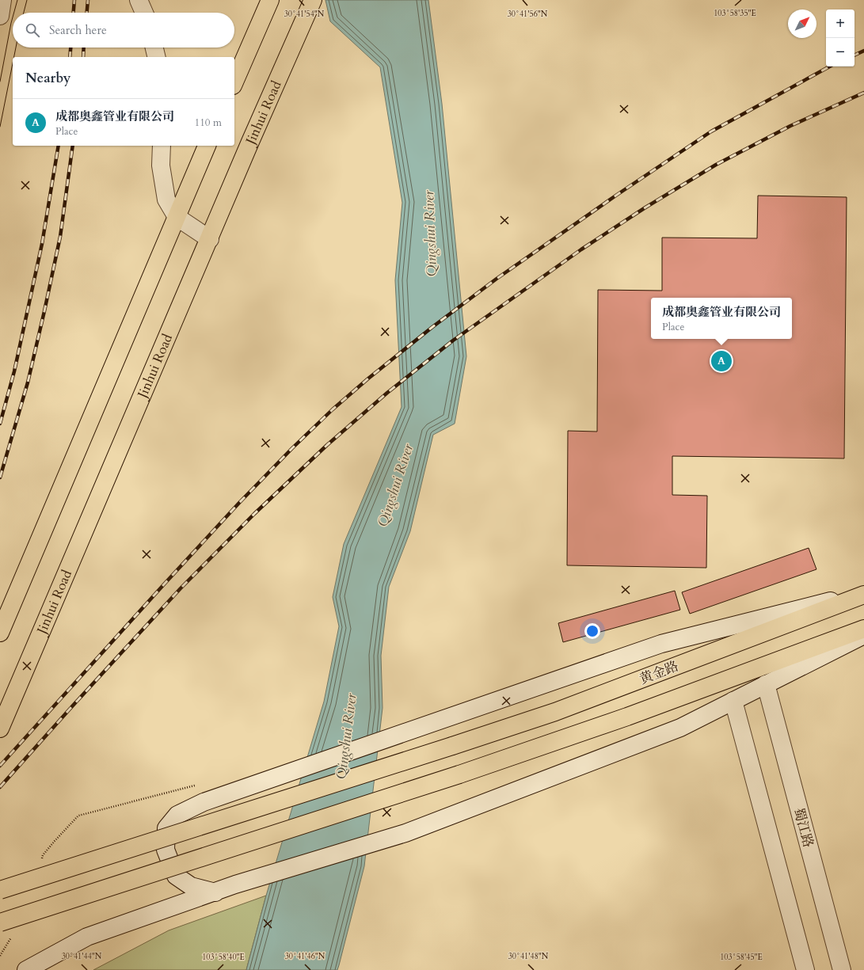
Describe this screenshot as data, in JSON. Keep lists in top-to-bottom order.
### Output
{
  "streets": {
    "main road": ["Jinhui Road", "黄金路", "蜀江路"]
  },
  "water": ["Qingshui River"],
  "north": "top right",
  "page": {
    "map_buttons": ["+", "−"],
    "search": "Search here",
    "heading": "Nearby",
    "list": [
      {
        "mark": "A",
        "name": "成都奥鑫管业有限公司",
        "note": "Place",
        "value": "110 m"
      }
    ],
    "popup": ["成都奥鑫管业有限公司", "Place"],
    "pins": "A"
  },
  "coordinates": [
    "103°58'35\"E",
    "30°41'54\"N",
    "30°41'56\"N",
    "30°41'44\"N",
    "30°41'46\"N",
    "30°41'48\"N",
    "103°58'40\"E",
    "103°58'45\"E"
  ]
}
